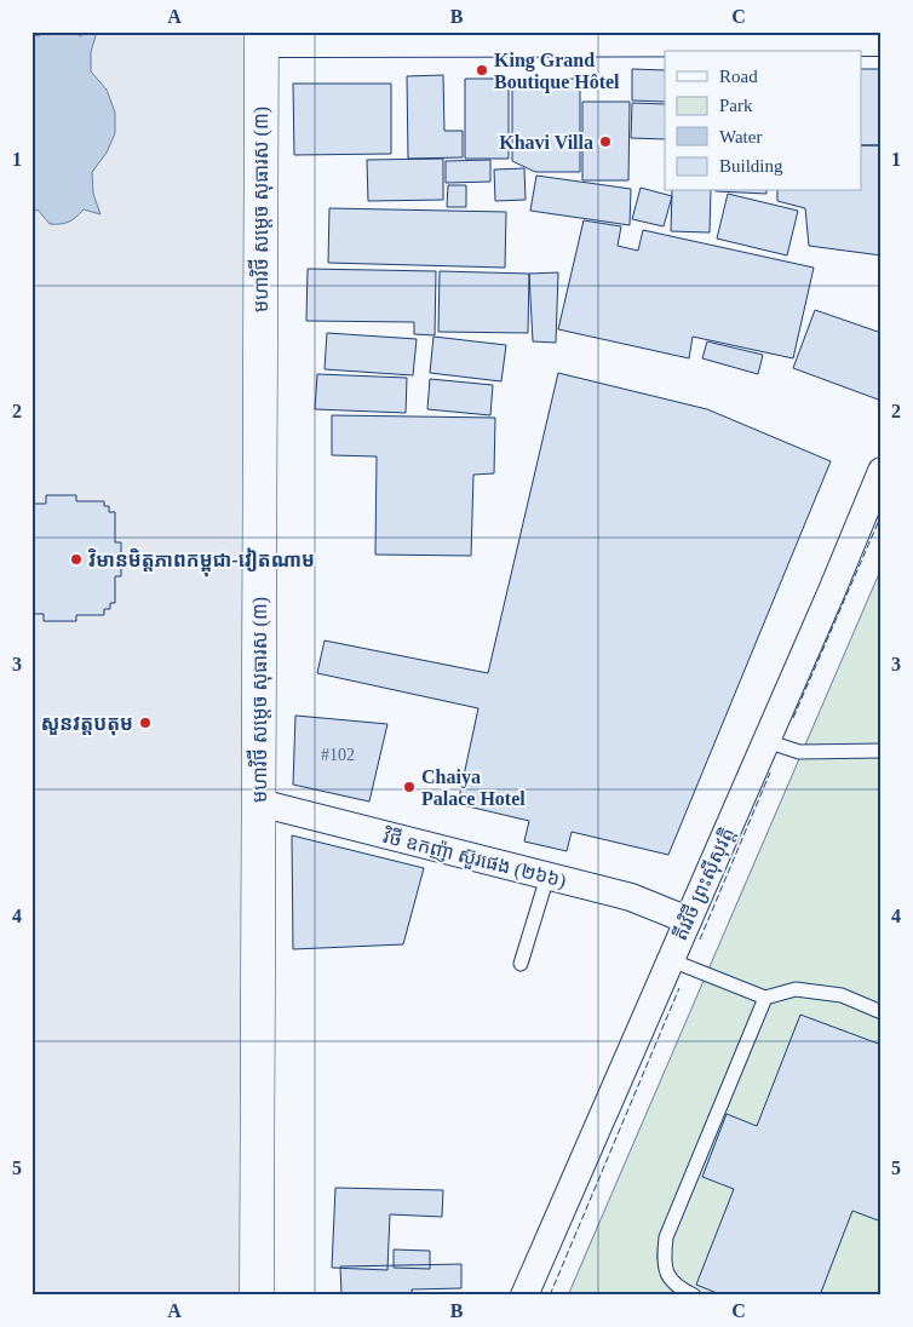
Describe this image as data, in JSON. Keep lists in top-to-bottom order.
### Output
{
  "streets": {
    "street": ["មហាវិថី សម្តេច សុធារស (៣)", "វិថី ឧកញ៉ា ស៊ួរផេង (២៦៦)", "តីរវិថី ព្រះស៊ីសុវត្តិ"]
  },
  "crossings": [
    ["មហាវិថី សម្តេច សុធារស (៣)", "វិថី ឧកញ៉ា ស៊ួរផេង (២៦៦)"],
    ["វិថី ឧកញ៉ា ស៊ួរផេង (២៦៦)", "តីរវិថី ព្រះស៊ីសុវត្តិ"]
  ],
  "places": [
    "King Grand Boutique Hôtel",
    "Khavi Villa",
    "វិមានមិត្តភាពកម្ពុជា-វៀតណាម",
    "សួនវត្តបតុម",
    "Chaiya Palace Hotel"
  ],
  "house_numbers": ["#102"],
  "legend": [
    "Road",
    "Park",
    "Water",
    "Building"
  ],
  "grid": {
    "columns": ["A", "B", "C"],
    "rows": [
      "1",
      "2",
      "3",
      "4",
      "5"
    ]
  }
}
